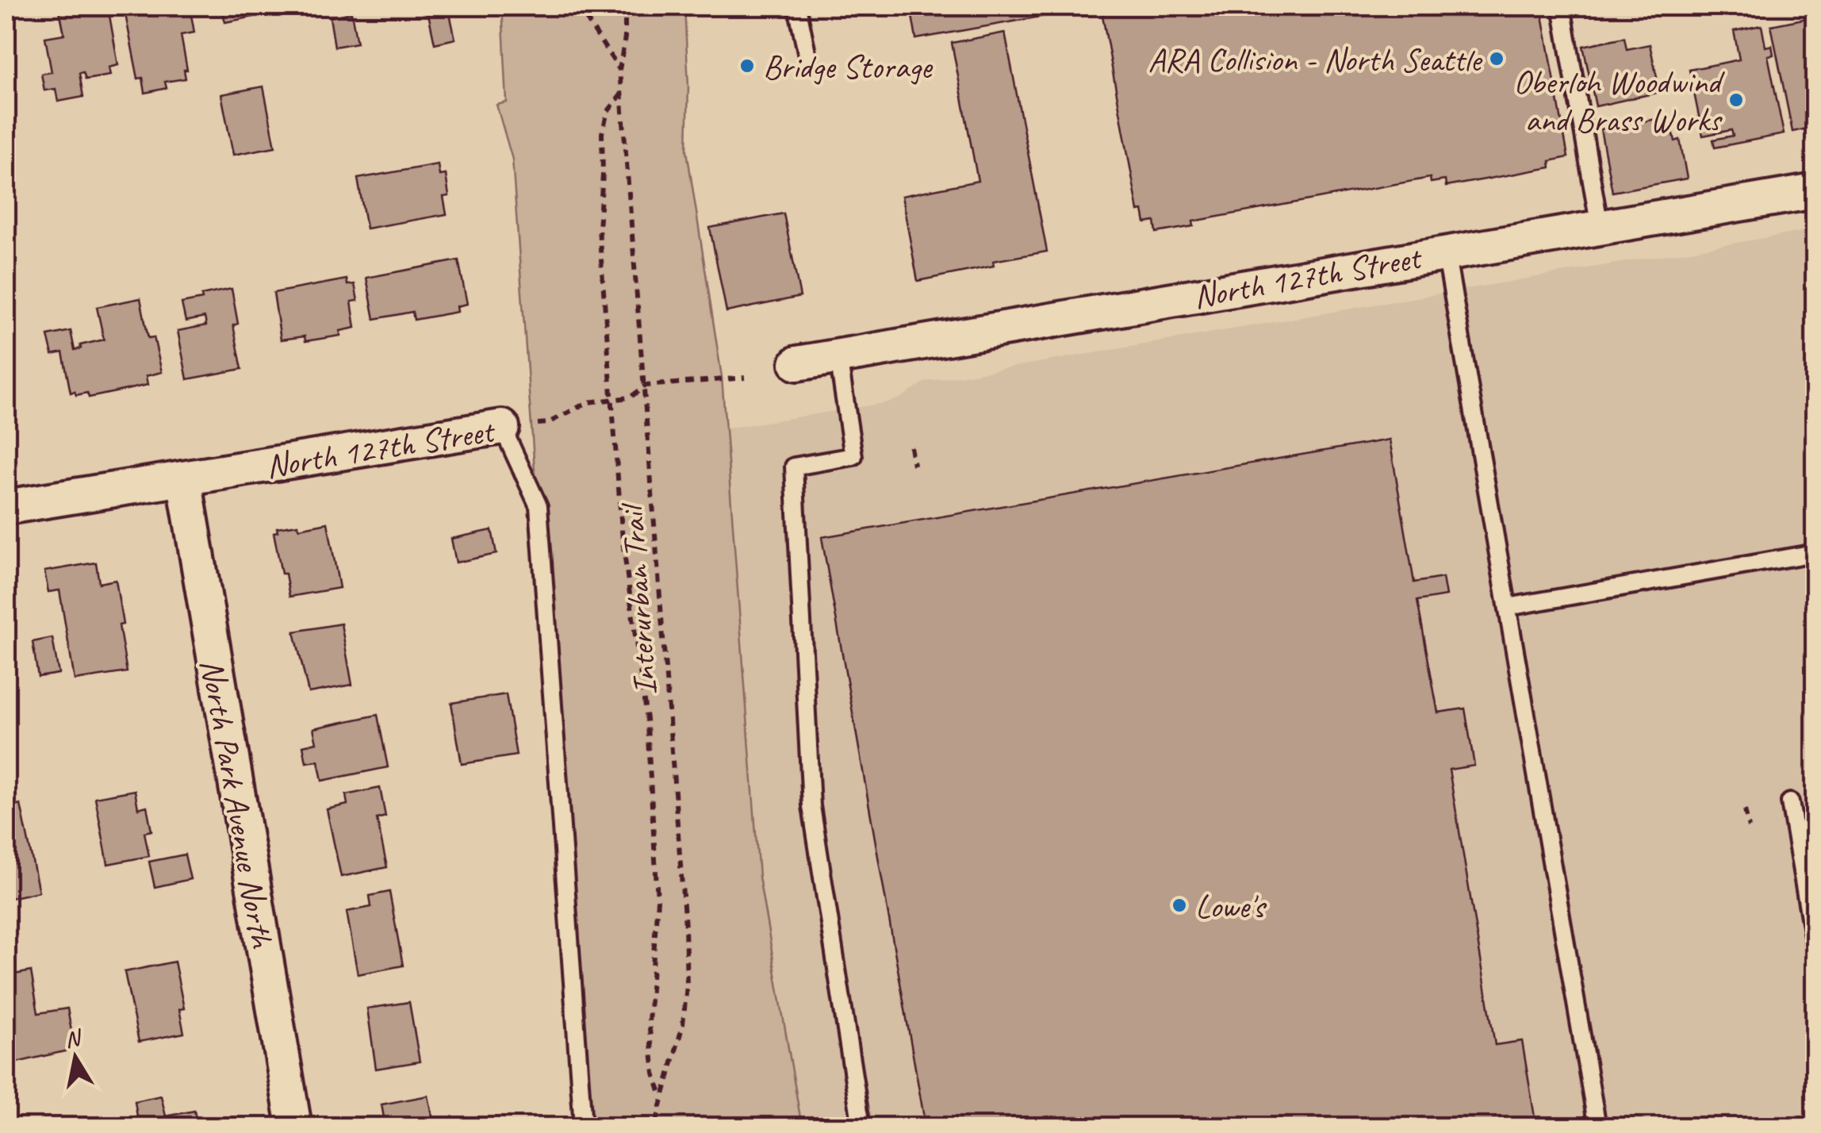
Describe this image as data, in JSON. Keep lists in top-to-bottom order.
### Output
{
  "streets": {
    "street": ["North 127th Street", "North Park Avenue North"],
    "path": ["Interurban Trail"]
  },
  "crossings": [
    ["North 127th Street", "Interurban Trail"],
    ["North 127th Street", "North Park Avenue North"]
  ],
  "places": [
    "ARA Collision - North Seattle",
    "Bridge Storage",
    "Oberloh Woodwind and Brass Works",
    "Lowe's"
  ],
  "north": "top"
}
